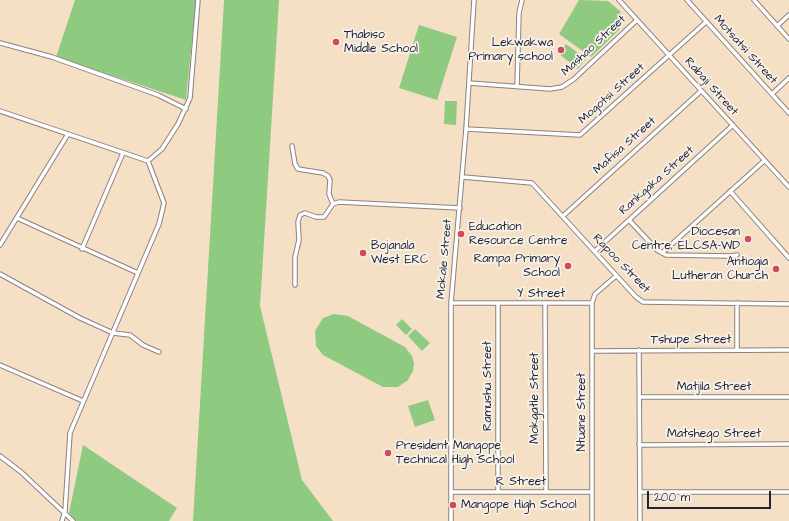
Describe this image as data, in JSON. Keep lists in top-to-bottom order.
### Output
{
  "streets": {
    "street": [
      "Mashao Street",
      "Motsatsi Street",
      "Rabaji Street",
      "Mogotsi Street",
      "Mafisa Street",
      "Rankgaka Street",
      "Mokale Street",
      "Rapoo Street",
      "Y Street",
      "Tshupe Street",
      "Ramushu Street",
      "Matjila Street",
      "Mokgatle Street",
      "Ntuane Street",
      "Matshego Street",
      "R Street"
    ]
  },
  "crossings": [
    ["Mashao Street", "Rabaji Street"],
    ["Mashao Street", "Mokale Street"],
    ["Motsatsi Street", "Mogotsi Street"],
    ["Rabaji Street", "Mogotsi Street"],
    ["Rabaji Street", "Mafisa Street"],
    ["Rabaji Street", "Rankgaka Street"],
    ["Mogotsi Street", "Mokale Street"],
    ["Mafisa Street", "Rapoo Street"],
    ["Rankgaka Street", "Rapoo Street"],
    ["Mokale Street", "Rapoo Street"],
    ["Mokale Street", "Y Street"],
    ["Mokale Street", "R Street"],
    ["Y Street", "Ramushu Street"],
    ["Y Street", "Mokgatle Street"],
    ["Y Street", "Ntuane Street"],
    ["Tshupe Street", "Ntuane Street"],
    ["Ramushu Street", "R Street"],
    ["Mokgatle Street", "R Street"],
    ["Ntuane Street", "R Street"]
  ],
  "places": [
    "Thabiso Middle School",
    "Lekwakwa Primary school",
    "Education Resource Centre",
    "Diocesan Centre, ELCSA-WD",
    "Bojanala West ERC",
    "Rampa Primary School",
    "Antiogia Lutheran Church",
    "President Mangope Technical High School",
    "Mangope High School"
  ],
  "scale_bar": "200 m"
}
